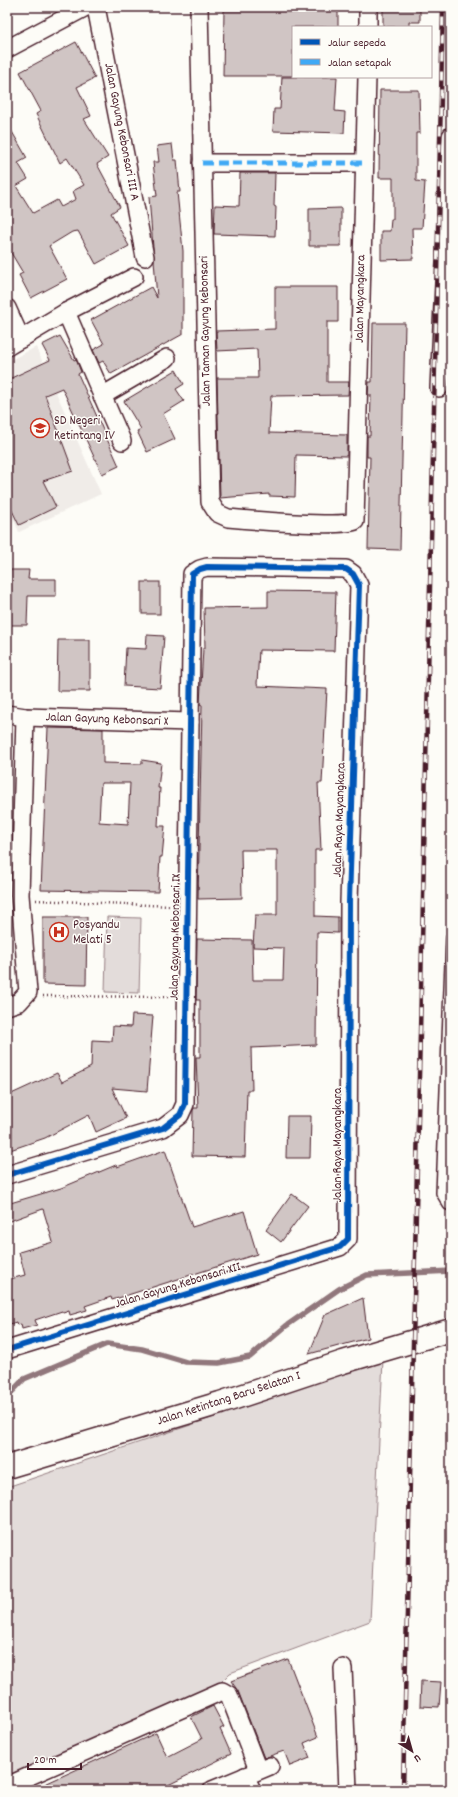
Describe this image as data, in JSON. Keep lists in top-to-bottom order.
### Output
{
  "streets": {
    "street": [
      "Jalan Gayung Kebonsari III A",
      "Jalan Mayangkara",
      "Jalan Taman Gayung Kebonsari",
      "Jalan Gayung Kebonsari X",
      "Jalan Raya Mayangkara",
      "Jalan Gayung Kebonsari IX",
      "Jalan Gayung Kebonsari XII",
      "Jalan Ketintang Baru Selatan I"
    ]
  },
  "crossings": [
    ["Jalan Mayangkara", "Jalan Taman Gayung Kebonsari"],
    ["Jalan Gayung Kebonsari X", "Jalan Gayung Kebonsari IX"],
    ["Jalan Raya Mayangkara", "Jalan Gayung Kebonsari IX"],
    ["Jalan Raya Mayangkara", "Jalan Gayung Kebonsari XII"]
  ],
  "places": {
    "school or university": ["SD Negeri Ketintang IV"],
    "hospital": ["Posyandu Melati 5"]
  },
  "legend": ["Jalur sepeda", "Jalan setapak"],
  "scale_bar": "20 m",
  "north": "bottom right"
}
